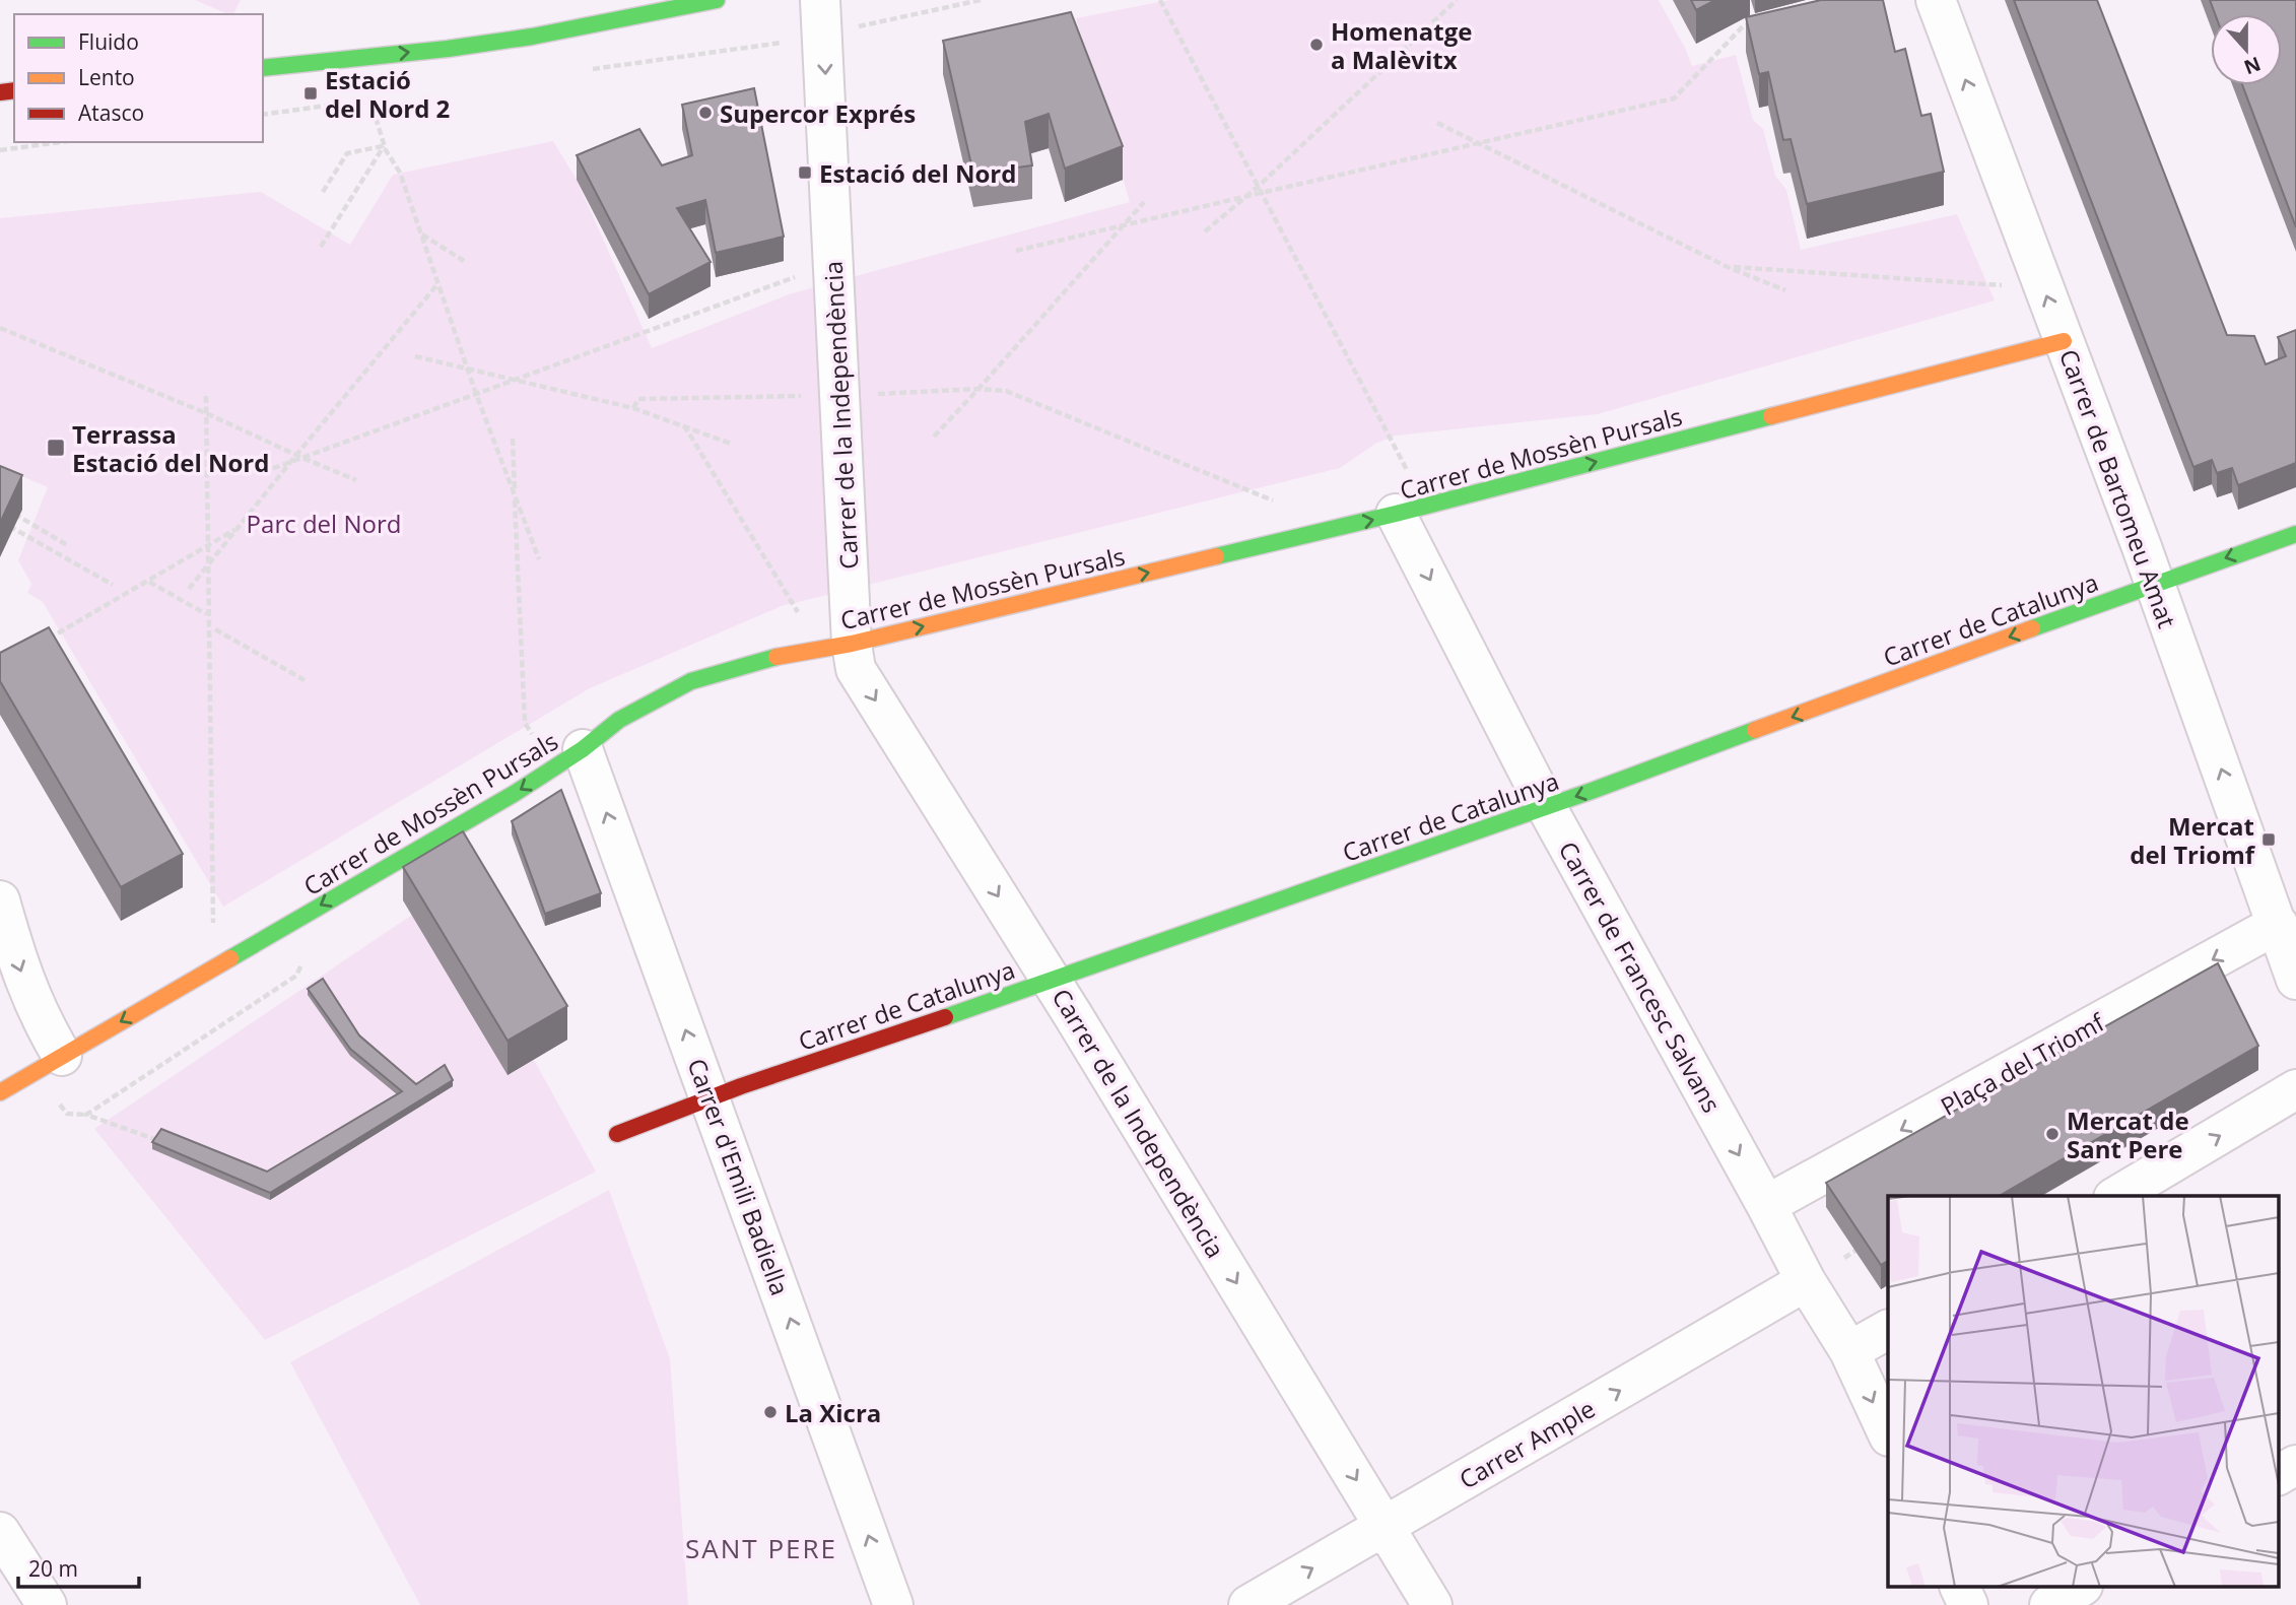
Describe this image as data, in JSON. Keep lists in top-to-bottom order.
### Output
{
  "streets": {
    "street": [
      "Carrer de la Independència",
      "Carrer de Mossèn Pursals",
      "Carrer de Bartomeu Amat",
      "Carrer de Catalunya",
      "Carrer de Francesc Salvans",
      "Plaça del Triomf",
      "Carrer d'Emili Badiella",
      "Carrer Ample"
    ]
  },
  "crossings": [
    ["Carrer de la Independència", "Carrer de Mossèn Pursals"],
    ["Carrer de la Independència", "Carrer de Catalunya"],
    ["Carrer de la Independència", "Carrer Ample"],
    ["Carrer de Mossèn Pursals", "Carrer de Bartomeu Amat"],
    ["Carrer de Mossèn Pursals", "Carrer de Francesc Salvans"],
    ["Carrer de Mossèn Pursals", "Carrer d'Emili Badiella"],
    ["Carrer de Bartomeu Amat", "Carrer de Catalunya"],
    ["Carrer de Bartomeu Amat", "Plaça del Triomf"],
    ["Carrer de Catalunya", "Carrer de Francesc Salvans"],
    ["Carrer de Catalunya", "Carrer d'Emili Badiella"],
    ["Carrer de Francesc Salvans", "Plaça del Triomf"],
    ["Carrer de Francesc Salvans", "Carrer Ample"]
  ],
  "one_way": [
    "Carrer de la Independència",
    "Carrer de Bartomeu Amat",
    "Carrer de Catalunya",
    "Carrer de Francesc Salvans",
    "Carrer d'Emili Badiella",
    "Carrer Ample"
  ],
  "districts": ["SANT PERE"],
  "parks": ["Parc del Nord"],
  "places": {
    "other": [
      "Homenatge a Malèvitx",
      "Supercor Exprés",
      "Mercat de Sant Pere",
      "La Xicra"
    ],
    "transit": [
      "Estació del Nord 2",
      "Estació del Nord",
      "Terrassa Estació del Nord",
      "Mercat del Triomf"
    ]
  },
  "legend": ["Fluido", "Lento", "Atasco"],
  "scale_bar": "20 m",
  "north": "bottom"
}
